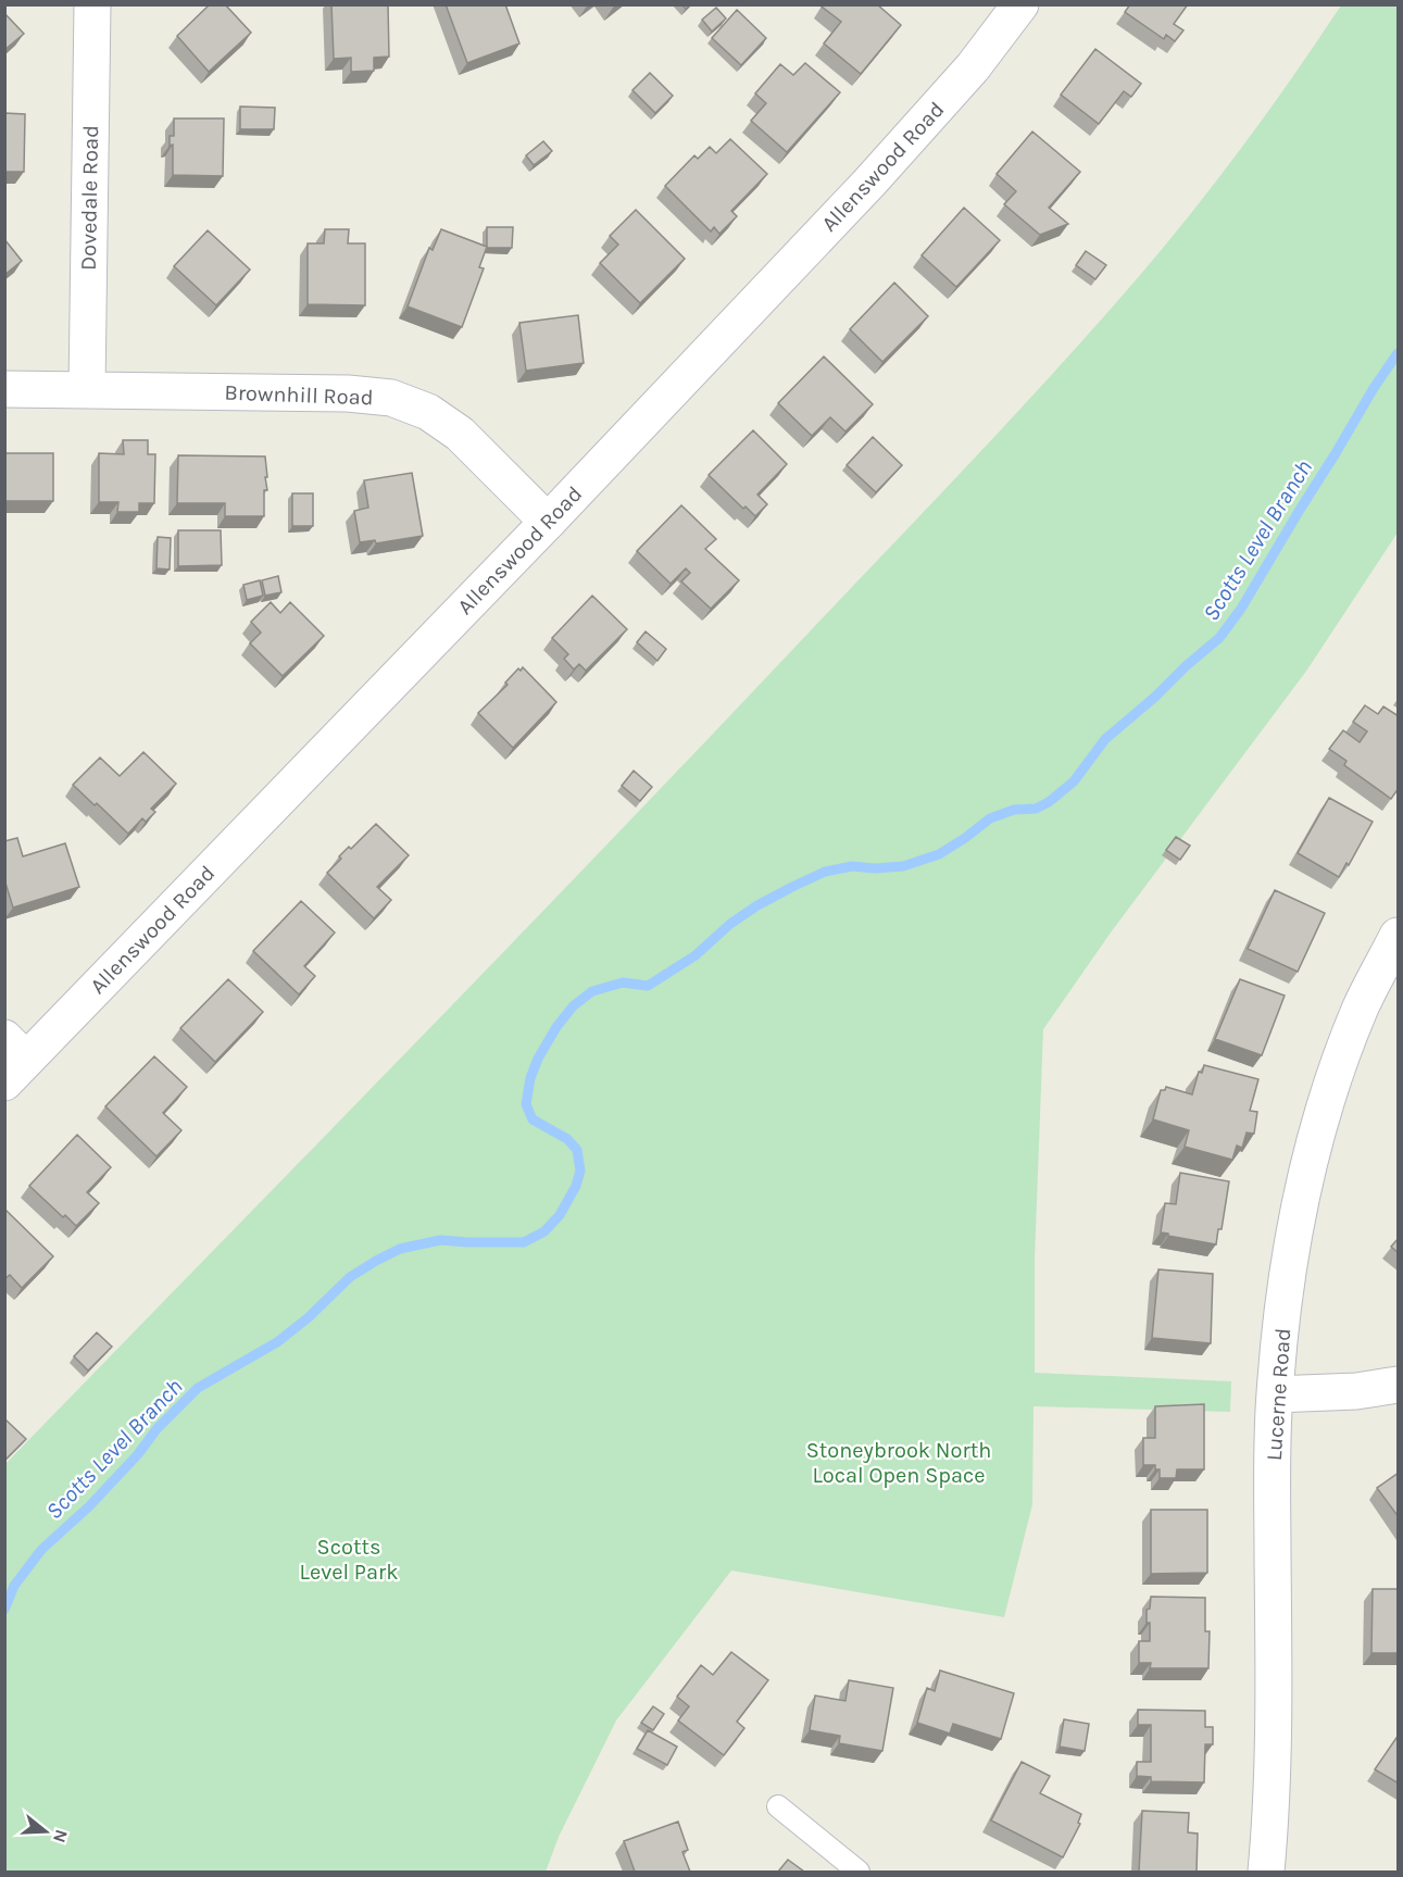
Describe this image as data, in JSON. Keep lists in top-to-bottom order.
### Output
{
  "streets": {
    "street": [
      "Allenswood Road",
      "Dovedale Road",
      "Brownhill Road",
      "Lucerne Road"
    ]
  },
  "crossings": [
    ["Allenswood Road", "Brownhill Road"],
    ["Dovedale Road", "Brownhill Road"]
  ],
  "water": ["Scotts Level Branch"],
  "parks": ["Stoneybrook North Local Open Space", "Scotts Level Park"],
  "north": "right"
}
